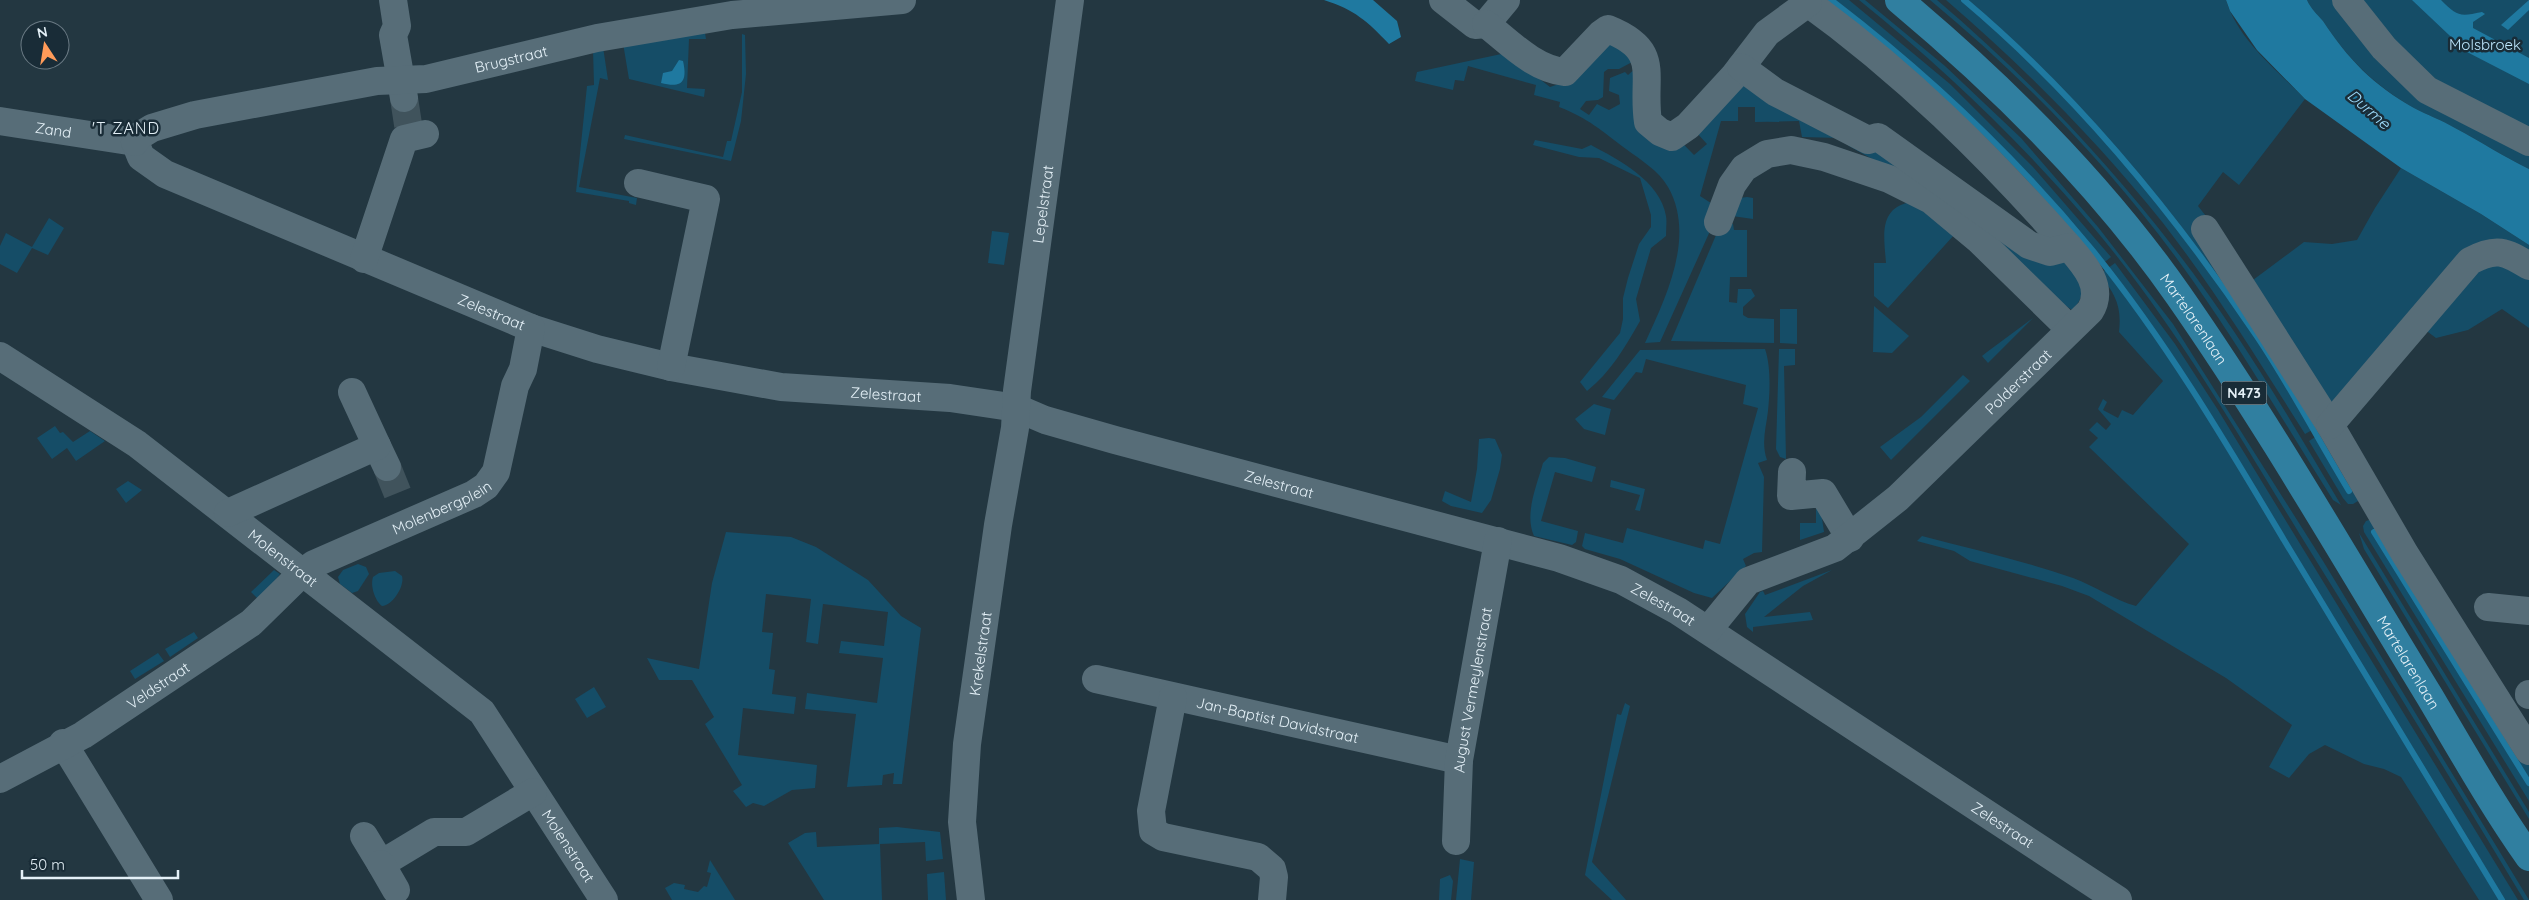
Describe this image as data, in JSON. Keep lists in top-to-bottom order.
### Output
{
  "streets": {
    "main road": ["Martelarenlaan", "N473"],
    "street": [
      "Brugstraat",
      "Zand",
      "Lepelstraat",
      "Zelestraat",
      "Polderstraat",
      "Molenbergplein",
      "Molenstraat",
      "Krekelstraat",
      "Veldstraat",
      "August Vermeylenstraat",
      "Jan-Baptist Davidstraat"
    ]
  },
  "crossings": [
    ["Brugstraat", "Zand"],
    ["Brugstraat", "Zelestraat"],
    ["Zand", "Zelestraat"],
    ["Lepelstraat", "Zelestraat"],
    ["Lepelstraat", "Krekelstraat"],
    ["Zelestraat", "Polderstraat"],
    ["Zelestraat", "Molenbergplein"],
    ["Zelestraat", "Krekelstraat"],
    ["Zelestraat", "August Vermeylenstraat"],
    ["Molenbergplein", "Molenstraat"],
    ["Molenbergplein", "Veldstraat"],
    ["Molenstraat", "Veldstraat"],
    ["August Vermeylenstraat", "Jan-Baptist Davidstraat"]
  ],
  "districts": ["'T ZAND"],
  "water": ["Durme"],
  "parks": ["Molsbroek"],
  "scale_bar": "50 m",
  "north": "top"
}
